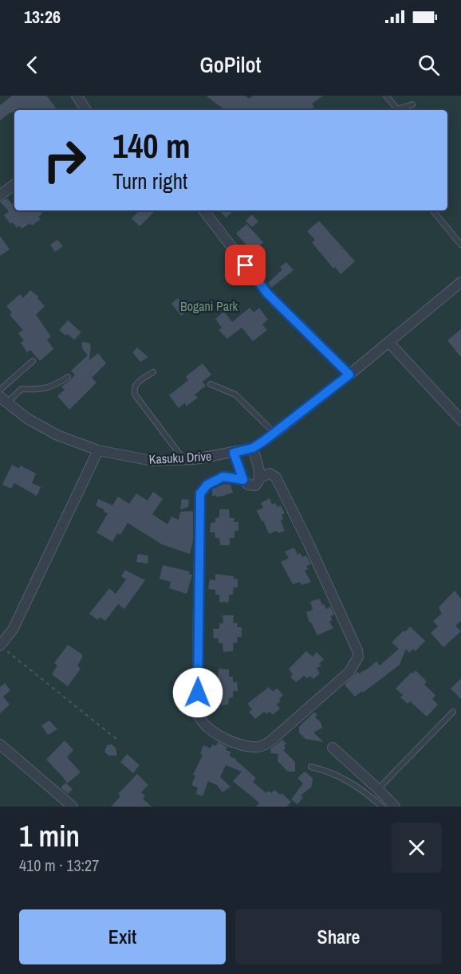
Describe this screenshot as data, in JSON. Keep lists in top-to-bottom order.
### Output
{
  "streets": {
    "street": ["Kasuku Drive"]
  },
  "parks": ["Bogani Park"],
  "page": {
    "status": "13:26",
    "header": "GoPilot",
    "turn": ["140 m", "Turn right"],
    "heading": ["1 min", "410 m · 13:27"],
    "buttons": ["Exit", "Share"]
  }
}
